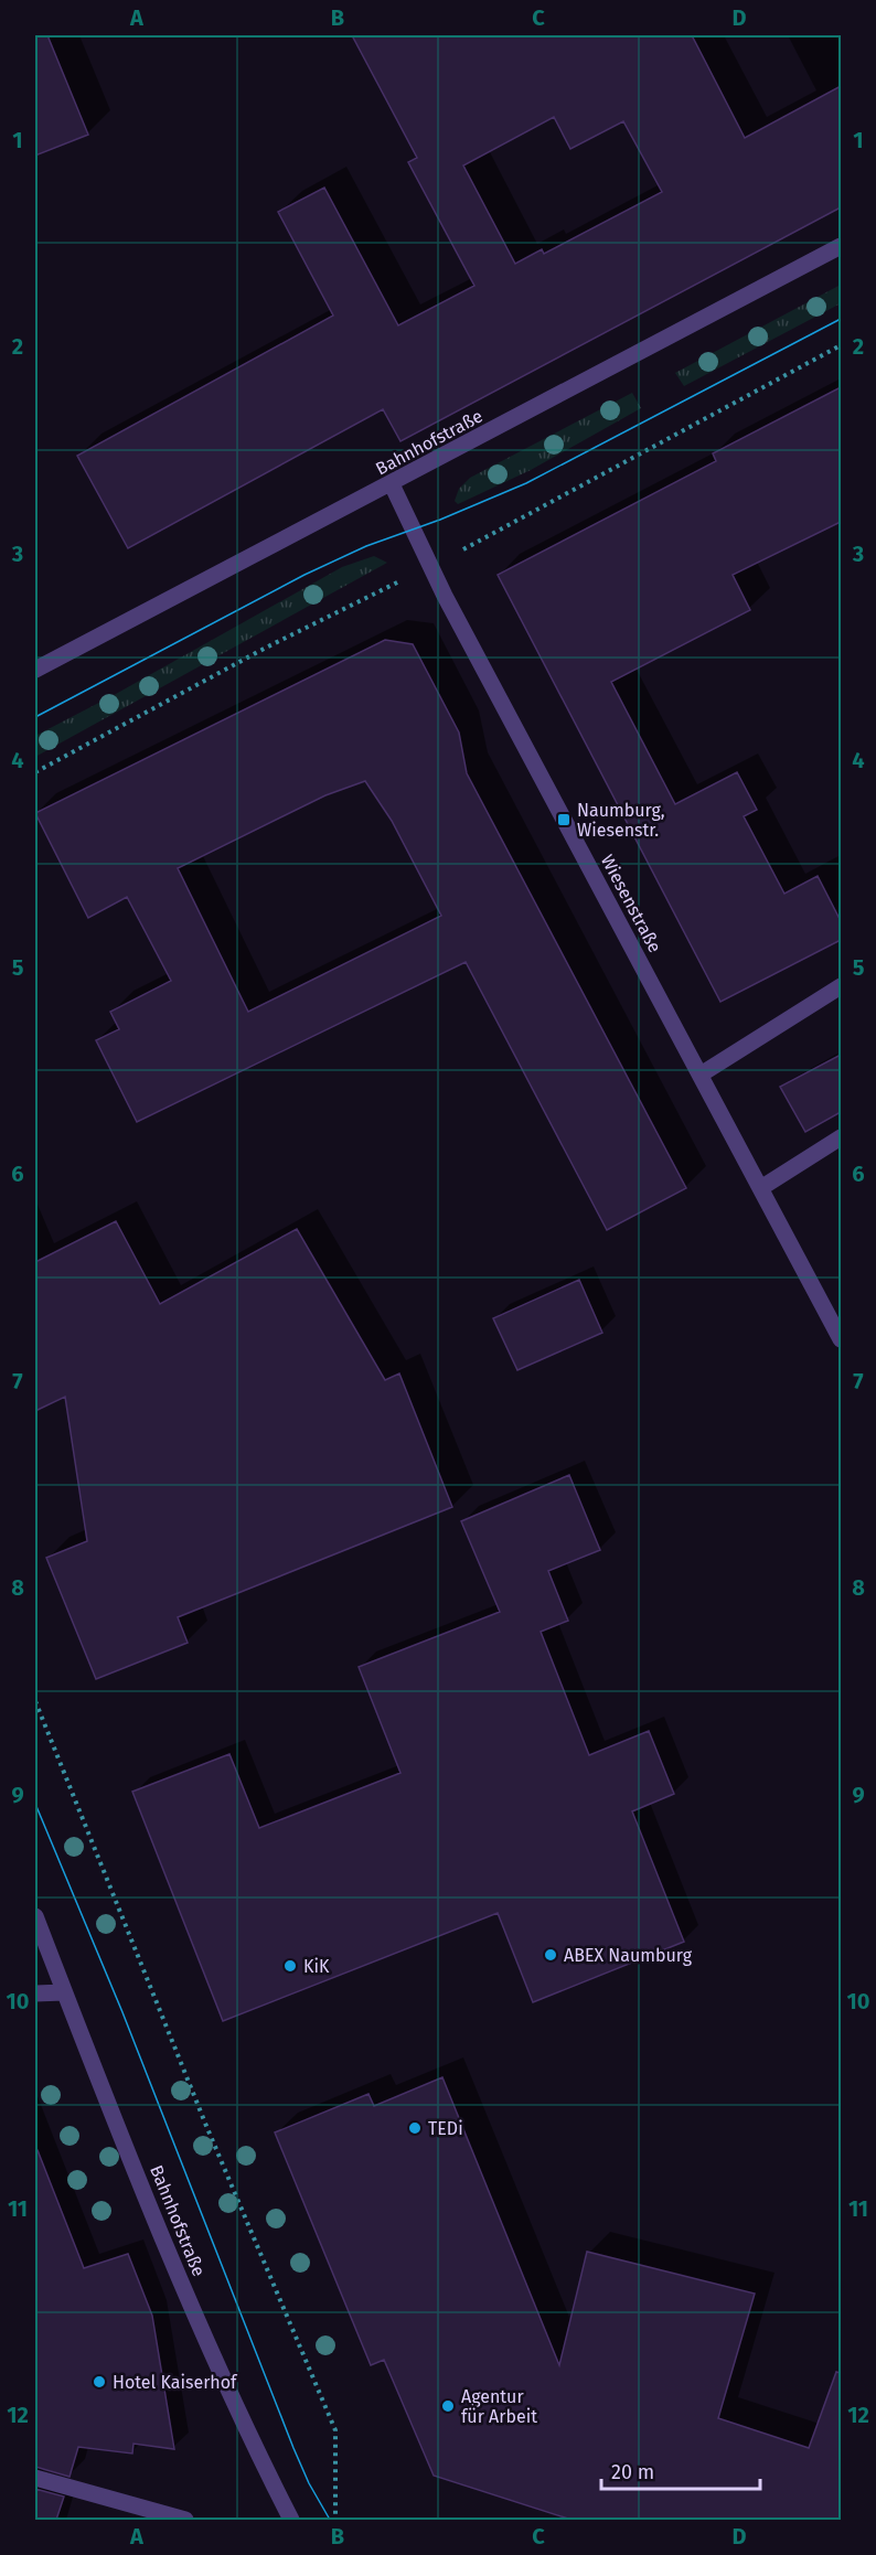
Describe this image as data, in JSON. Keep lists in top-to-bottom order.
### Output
{
  "streets": {
    "street": ["Bahnhofstraße", "Wiesenstraße"]
  },
  "crossings": [
    ["Bahnhofstraße", "Wiesenstraße"]
  ],
  "places": {
    "transit": ["Naumburg, Wiesenstr."],
    "other": [
      "ABEX Naumburg",
      "KiK",
      "TEDi",
      "Hotel Kaiserhof",
      "Agentur für Arbeit"
    ]
  },
  "scale_bar": "20 m",
  "grid": {
    "columns": [
      "A",
      "B",
      "C",
      "D"
    ],
    "rows": [
      "1",
      "2",
      "3",
      "4",
      "5",
      "6",
      "7",
      "8",
      "9",
      "10",
      "11",
      "12"
    ]
  }
}
